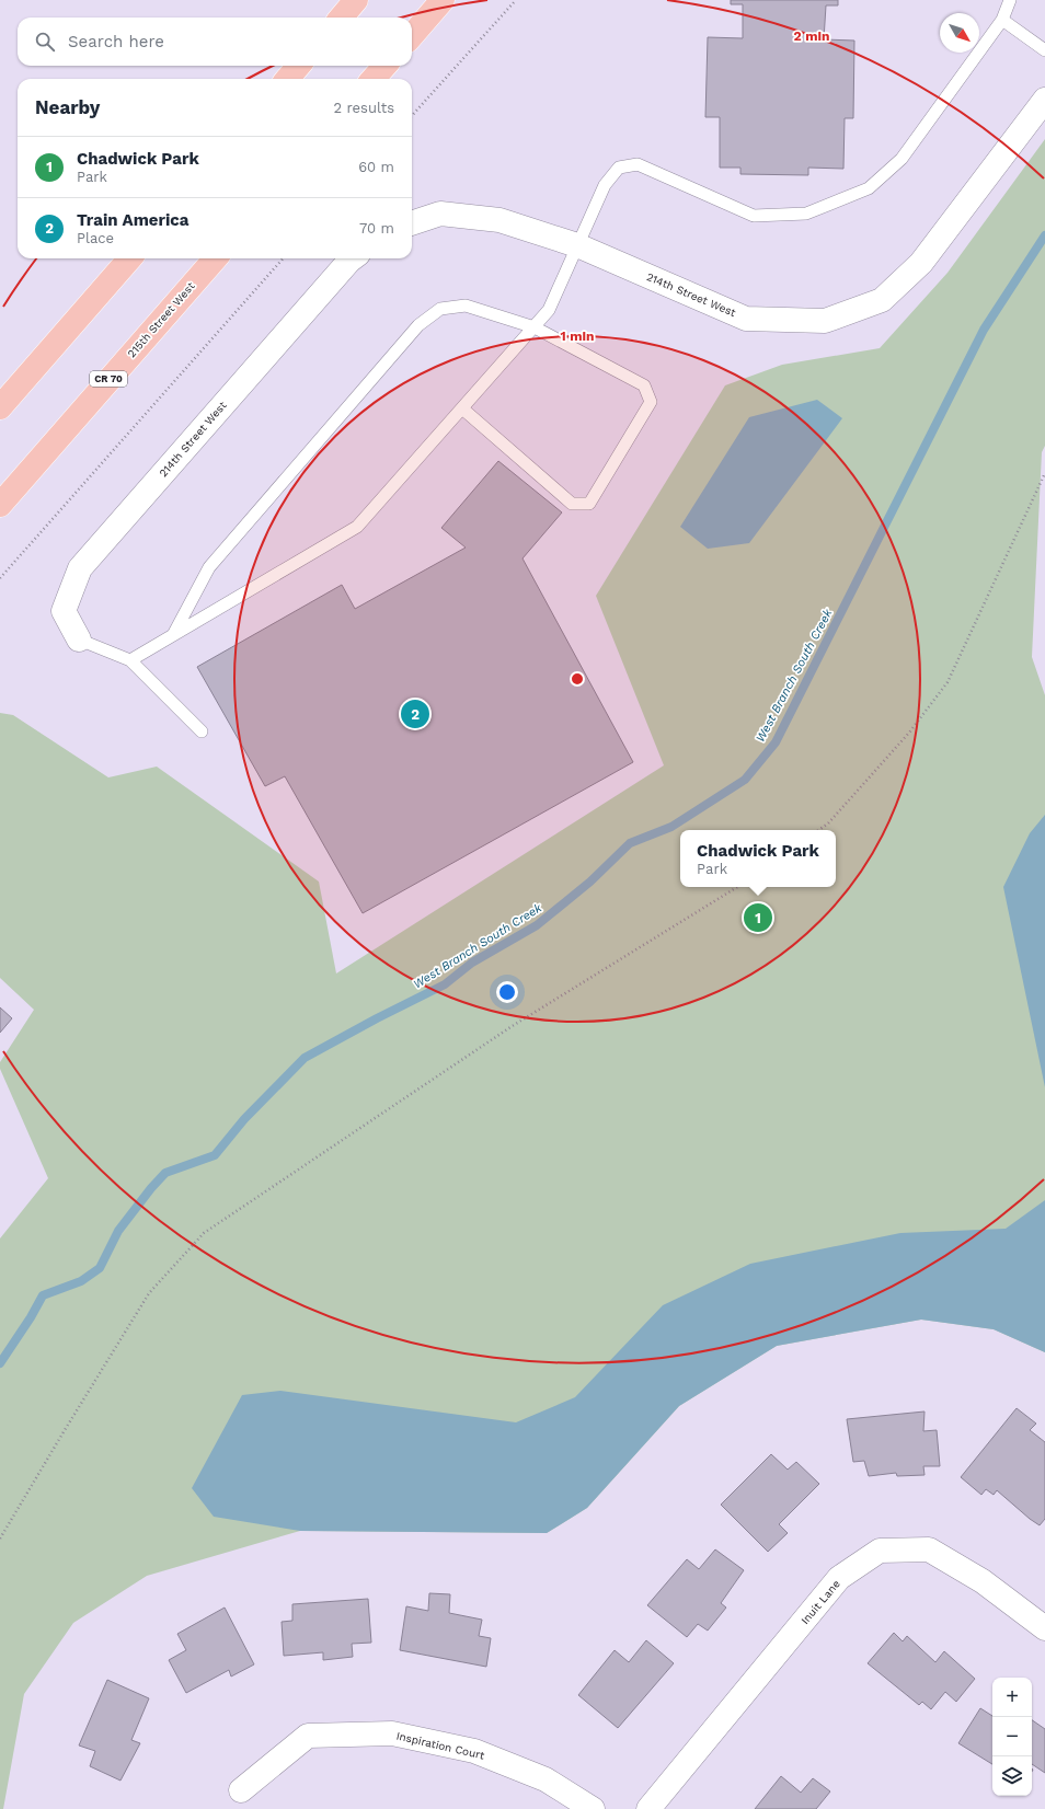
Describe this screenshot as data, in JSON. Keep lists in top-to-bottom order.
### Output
{
  "streets": {
    "main road": ["215th Street West", "CR 70"],
    "street": ["214th Street West", "Inuit Lane", "Inspiration Court"]
  },
  "water": ["West Branch South Creek"],
  "north": "bottom right",
  "page": {
    "search": "Search here",
    "heading": ["Nearby", "2 results"],
    "list": [
      {
        "mark": "1",
        "name": "Chadwick Park",
        "note": "Park",
        "value": "60 m"
      },
      {
        "mark": "2",
        "name": "Train America",
        "note": "Place",
        "value": "70 m"
      }
    ],
    "pins": ["2", "1"],
    "popup": ["Chadwick Park", "Park"],
    "map_buttons": ["+", "−"]
  },
  "rings": ["2 min", "1 min"]
}
